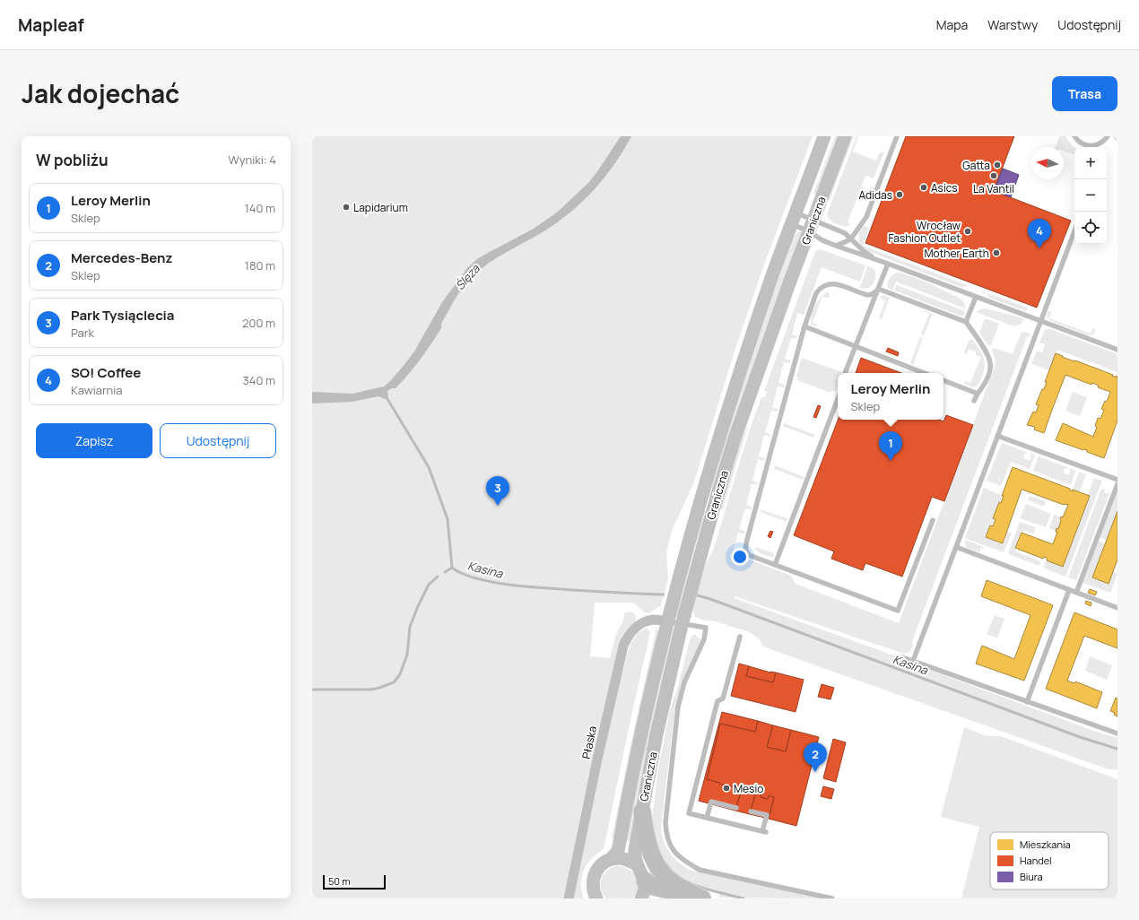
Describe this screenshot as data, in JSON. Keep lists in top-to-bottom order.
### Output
{
  "streets": {
    "main road": ["Graniczna"],
    "street": ["Płaska"]
  },
  "crossings": [
    ["Graniczna", "Płaska"]
  ],
  "water": ["Ślęza", "Kasina"],
  "places": [
    "Gatta",
    "La Vantil",
    "Asics",
    "Adidas",
    "Lapidarium",
    "Wrocław Fashion Outlet",
    "Mother Earth",
    "Mesio"
  ],
  "legend": ["Mieszkania", "Handel", "Biura"],
  "scale_bar": "50 m",
  "north": "left",
  "page": {
    "header": "Mapleaf",
    "nav": ["Mapa", "Warstwy", "Udostępnij"],
    "title": "Jak dojechać",
    "buttons": [
      "Trasa",
      ["Zapisz", "Udostępnij"]
    ],
    "heading": ["W pobliżu", "Wyniki: 4"],
    "map_buttons": ["+", "−"],
    "list": [
      {
        "mark": "1",
        "name": "Leroy Merlin",
        "note": "Sklep",
        "value": "140 m"
      },
      {
        "mark": "2",
        "name": "Mercedes-Benz",
        "note": "Sklep",
        "value": "180 m"
      },
      {
        "mark": "3",
        "name": "Park Tysiąclecia",
        "note": "Park",
        "value": "200 m"
      },
      {
        "mark": "4",
        "name": "SO! Coffee",
        "note": "Kawiarnia",
        "value": "340 m"
      }
    ],
    "pins": [
      "4",
      "1",
      "3",
      "2"
    ],
    "popup": ["Leroy Merlin", "Sklep"],
    "scale": "50 m"
  }
}
